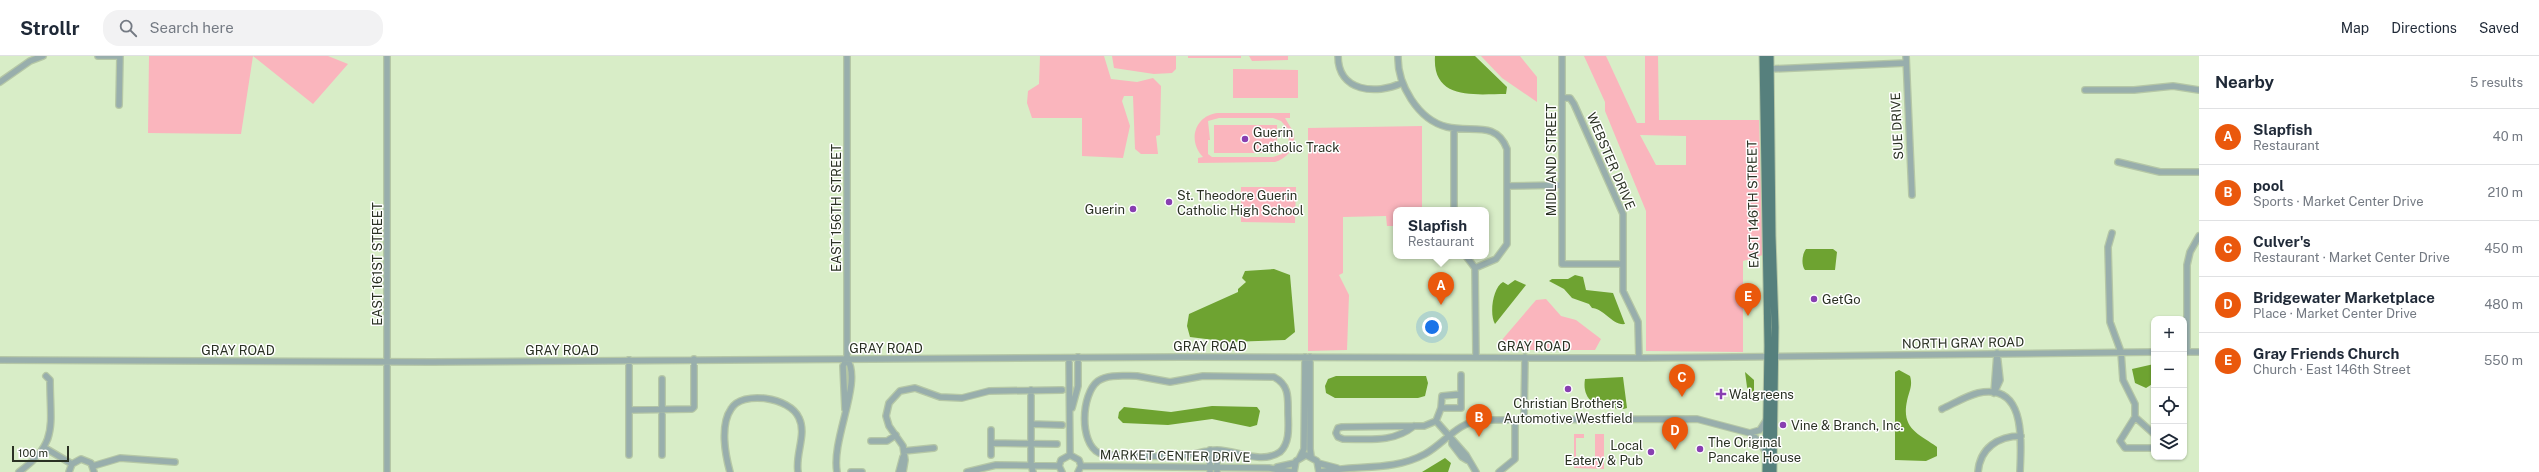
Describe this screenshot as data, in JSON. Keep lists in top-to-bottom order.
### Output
{
  "streets": {
    "main road": ["EAST 146TH STREET"],
    "street": [
      "SUE DRIVE",
      "MIDLAND STREET",
      "WEBSTER DRIVE",
      "EAST 156TH STREET",
      "EAST 161ST STREET",
      "NORTH GRAY ROAD",
      "GRAY ROAD",
      "MARKET CENTER DRIVE"
    ]
  },
  "crossings": [
    ["MIDLAND STREET", "WEBSTER DRIVE"],
    ["WEBSTER DRIVE", "GRAY ROAD"],
    ["EAST 146TH STREET", "NORTH GRAY ROAD"],
    ["EAST 146TH STREET", "GRAY ROAD"],
    ["EAST 156TH STREET", "GRAY ROAD"],
    ["EAST 161ST STREET", "GRAY ROAD"],
    ["NORTH GRAY ROAD", "GRAY ROAD"]
  ],
  "places": {
    "other": [
      "Guerin Catholic Track",
      "St. Theodore Guerin Catholic High School",
      "Guerin",
      "GetGo",
      "Christian Brothers Automotive Westfield",
      "Vine & Branch, Inc.",
      "The Original Pancake House",
      "Local Eatery & Pub"
    ],
    "health": ["Walgreens"]
  },
  "scale_bar": "100 m",
  "page": {
    "header": "Strollr",
    "search": "Search here",
    "nav": ["Map", "Directions", "Saved"],
    "heading": ["Nearby", "5 results"],
    "list": [
      {
        "mark": "A",
        "name": "Slapfish",
        "note": "Restaurant",
        "value": "40 m"
      },
      {
        "mark": "B",
        "name": "pool",
        "note": "Sports · Market Center Drive",
        "value": "210 m"
      },
      {
        "mark": "C",
        "name": "Culver's",
        "note": "Restaurant · Market Center Drive",
        "value": "450 m"
      },
      {
        "mark": "D",
        "name": "Bridgewater Marketplace",
        "note": "Place · Market Center Drive",
        "value": "480 m"
      },
      {
        "mark": "E",
        "name": "Gray Friends Church",
        "note": "Church · East 146th Street",
        "value": "550 m"
      }
    ],
    "popup": ["Slapfish", "Restaurant"],
    "pins": [
      "A",
      "E",
      "C",
      "B",
      "D"
    ],
    "map_buttons": ["+", "−"],
    "scale": "100 m"
  }
}
